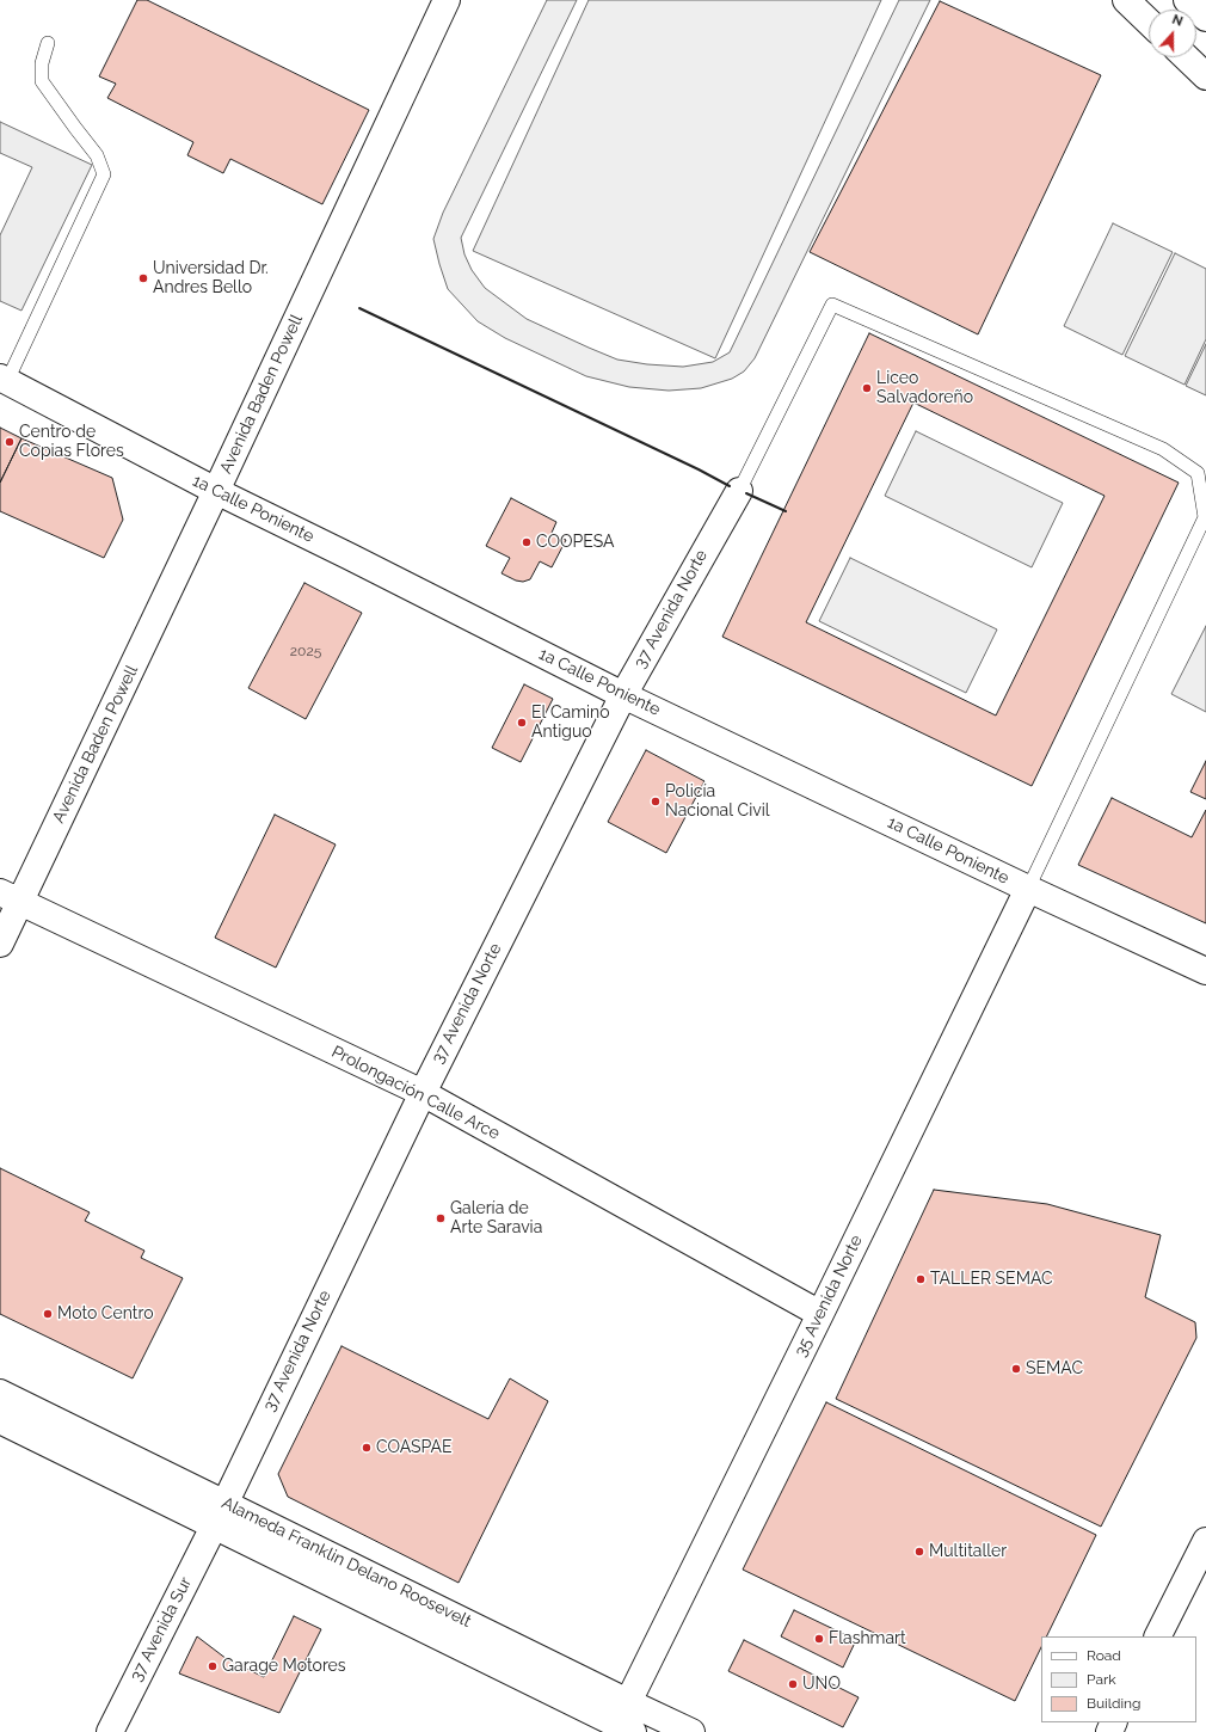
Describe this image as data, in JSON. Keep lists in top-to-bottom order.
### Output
{
  "streets": {
    "street": [
      "Avenida Baden Powell",
      "1a Calle Poniente",
      "37 Avenida Norte",
      "Prolongación Calle Arce",
      "35 Avenida Norte",
      "Alameda Franklin Delano Roosevelt",
      "37 Avenida Sur"
    ]
  },
  "crossings": [
    ["Avenida Baden Powell", "1a Calle Poniente"],
    ["Avenida Baden Powell", "Prolongación Calle Arce"],
    ["1a Calle Poniente", "37 Avenida Norte"],
    ["1a Calle Poniente", "35 Avenida Norte"],
    ["37 Avenida Norte", "Prolongación Calle Arce"],
    ["37 Avenida Norte", "Alameda Franklin Delano Roosevelt"],
    ["37 Avenida Norte", "37 Avenida Sur"],
    ["Prolongación Calle Arce", "35 Avenida Norte"],
    ["35 Avenida Norte", "Alameda Franklin Delano Roosevelt"],
    ["Alameda Franklin Delano Roosevelt", "37 Avenida Sur"]
  ],
  "places": [
    "Universidad Dr. Andres Bello",
    "Liceo Salvadoreño",
    "Centro de Copias Flores",
    "COOPESA",
    "El Camino Antiguo",
    "Policía Nacional Civil",
    "Galería de Arte Saravia",
    "TALLER SEMAC",
    "Moto Centro",
    "SEMAC",
    "COASPAE",
    "Multitaller",
    "Flashmart",
    "Garage Motores",
    "UNO"
  ],
  "house_numbers": ["2025"],
  "legend": ["Road", "Park", "Building"],
  "north": "top"
}
